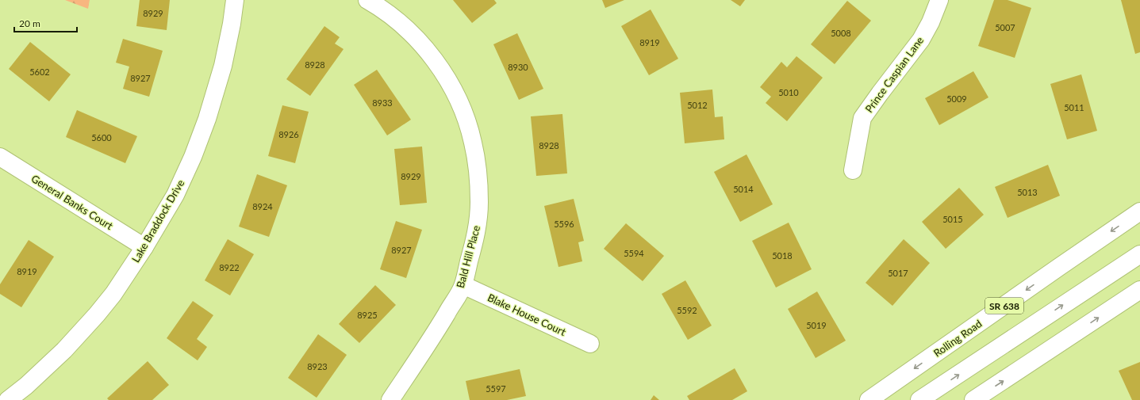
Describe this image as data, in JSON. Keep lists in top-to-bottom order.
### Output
{
  "streets": {
    "street": [
      "Prince Caspian Lane",
      "General Banks Court",
      "Lake Braddock Drive",
      "Bald Hill Place",
      "SR 638",
      "Blake House Court",
      "Rolling Road"
    ]
  },
  "crossings": [
    ["General Banks Court", "Lake Braddock Drive"],
    ["Bald Hill Place", "Blake House Court"]
  ],
  "house_numbers": [
    "8929",
    "5007",
    "5008",
    "8919",
    "8928",
    "8930",
    "5602",
    "8927",
    "5010",
    "5009",
    "8933",
    "5012",
    "5011",
    "8926",
    "5600",
    "8928",
    "8929",
    "5014",
    "5013",
    "8924",
    "5015",
    "5596",
    "8927",
    "5594",
    "5018",
    "8922",
    "8919",
    "5017",
    "5592",
    "8925",
    "5019",
    "8923",
    "5597"
  ],
  "scale_bar": "20 m"
}
